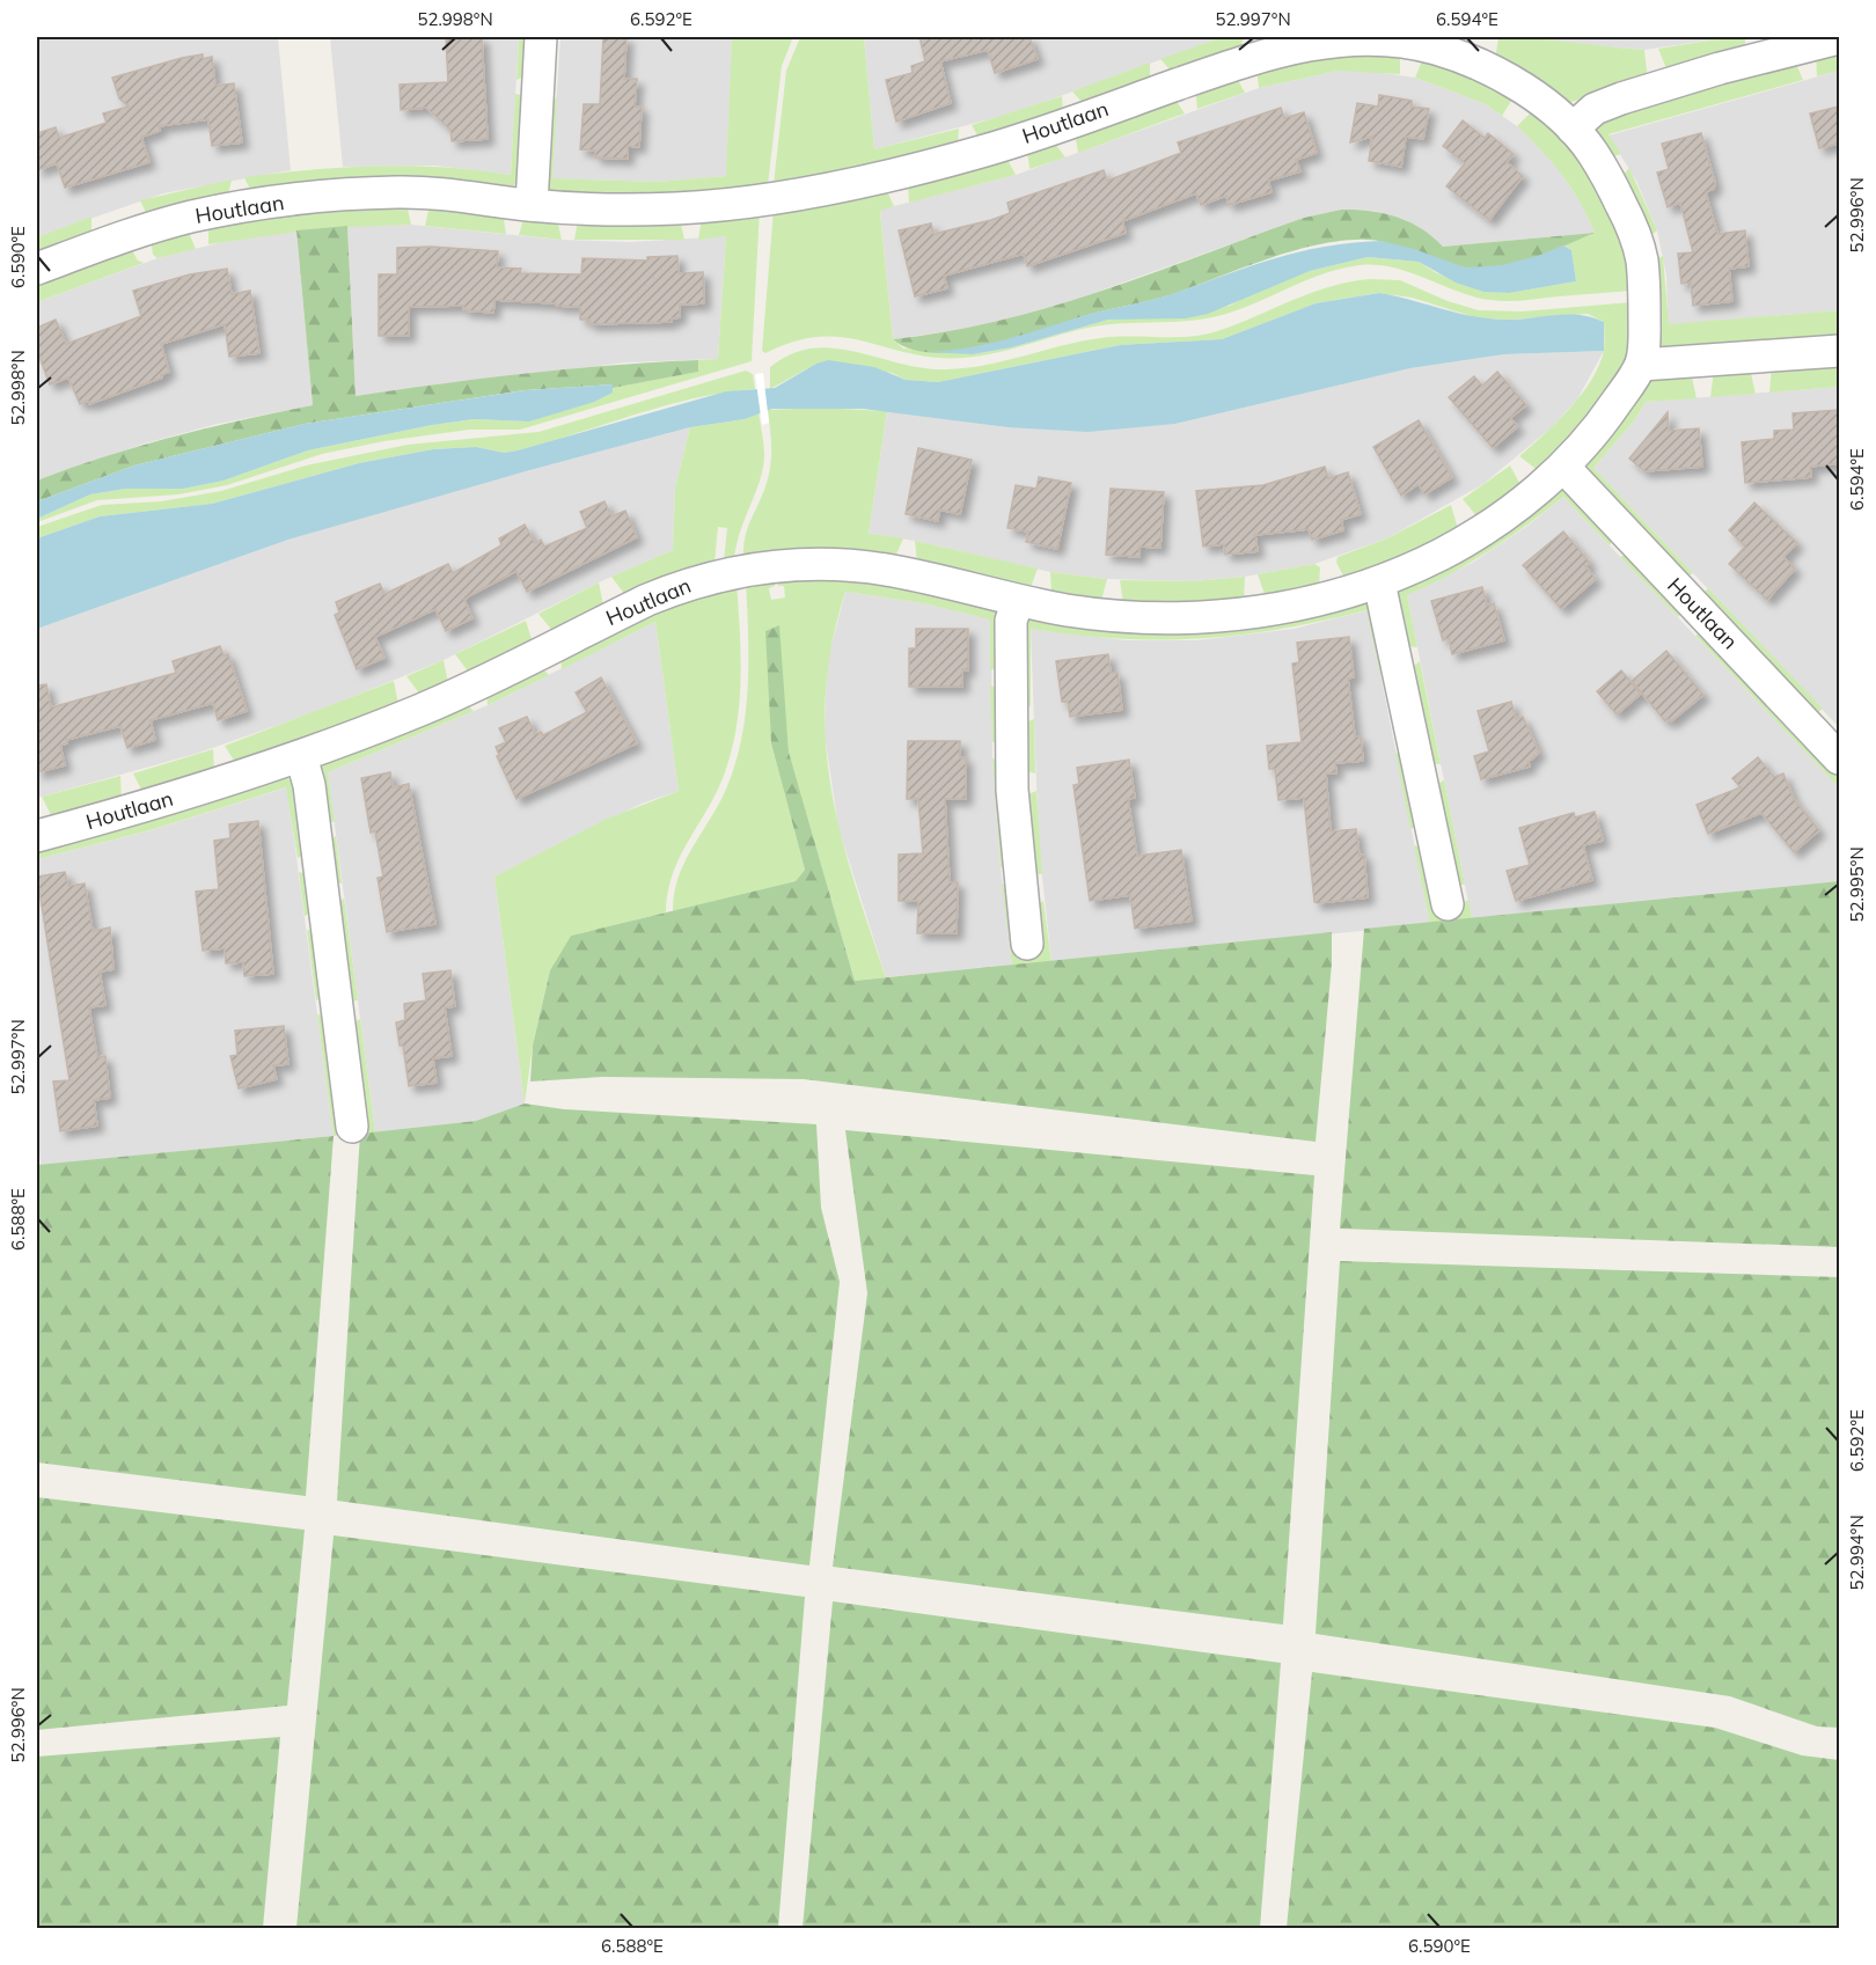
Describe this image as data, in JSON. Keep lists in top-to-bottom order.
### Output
{
  "streets": {
    "street": ["Houtlaan"]
  },
  "coordinates": [
    "52.998°N",
    "6.592°E",
    "52.997°N",
    "6.594°E",
    "52.996°N",
    "6.590°E",
    "52.995°N",
    "6.588°E",
    "52.994°N"
  ]
}
